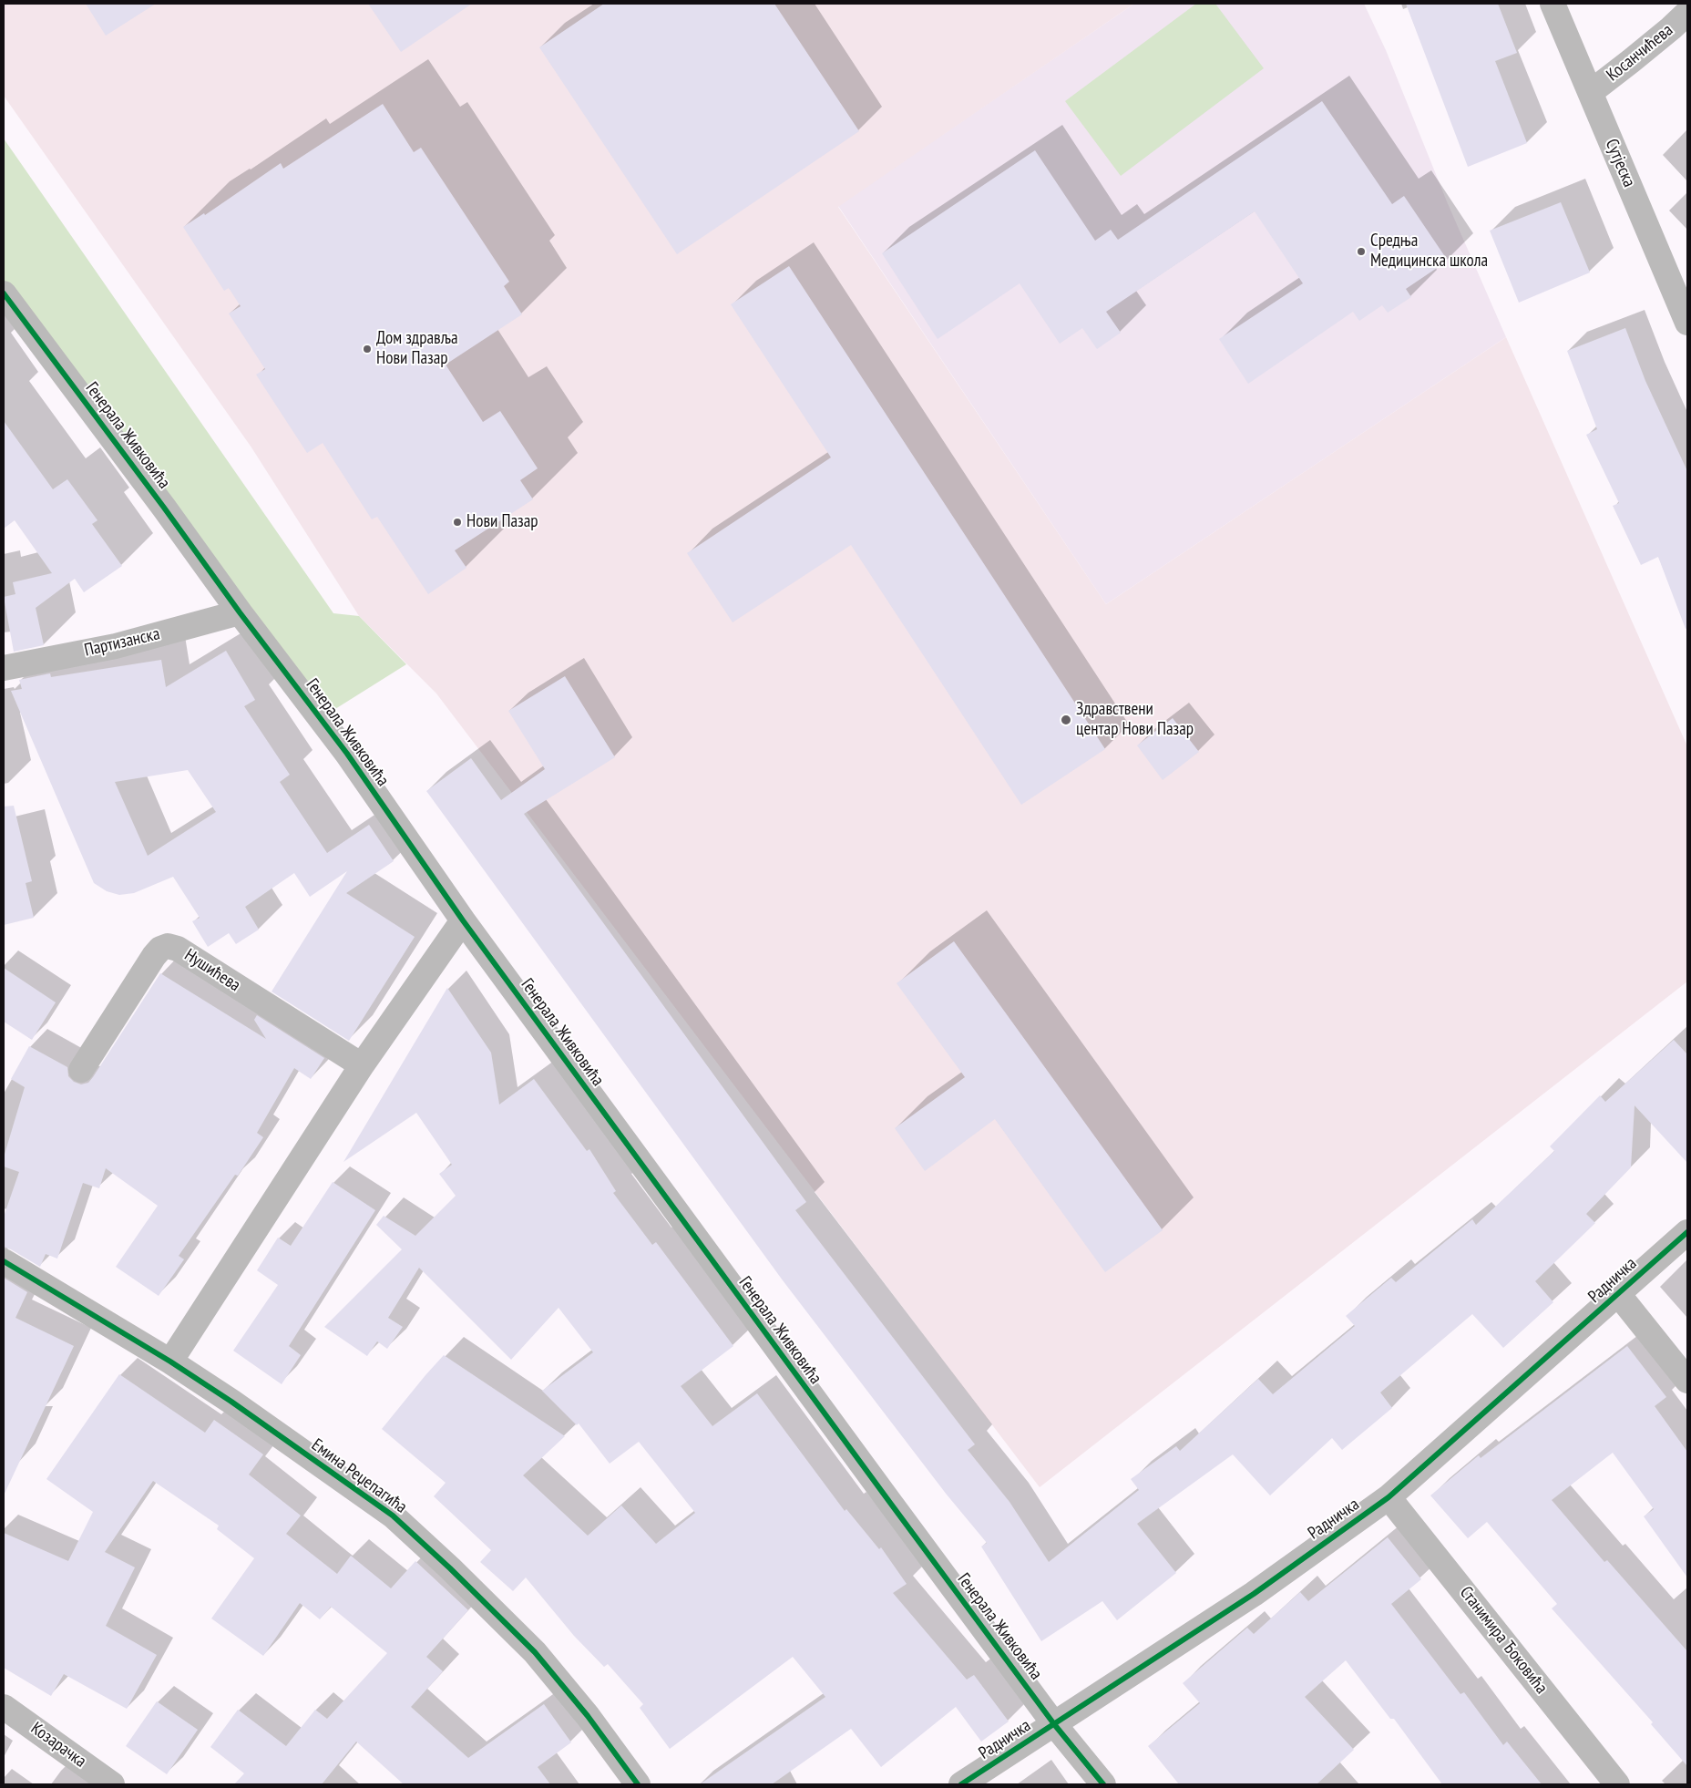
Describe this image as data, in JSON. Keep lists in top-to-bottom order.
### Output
{
  "streets": {
    "street": [
      "Косанчићева",
      "Сутјеска",
      "Генерала Живковића",
      "Партизанска",
      "Нушићева",
      "Радничка",
      "Емина Реџепагића",
      "Станимира Ђоковића",
      "Козарачка"
    ]
  },
  "crossings": [
    ["Косанчићева", "Сутјеска"],
    ["Генерала Живковића", "Партизанска"],
    ["Генерала Живковића", "Радничка"],
    ["Радничка", "Станимира Ђоковића"]
  ],
  "places": [
    "Средња Медицинска школа",
    "Дом здравља Нови Пазар",
    "Нови Пазар",
    "Здравствени центар Нови Пазар"
  ]
}
